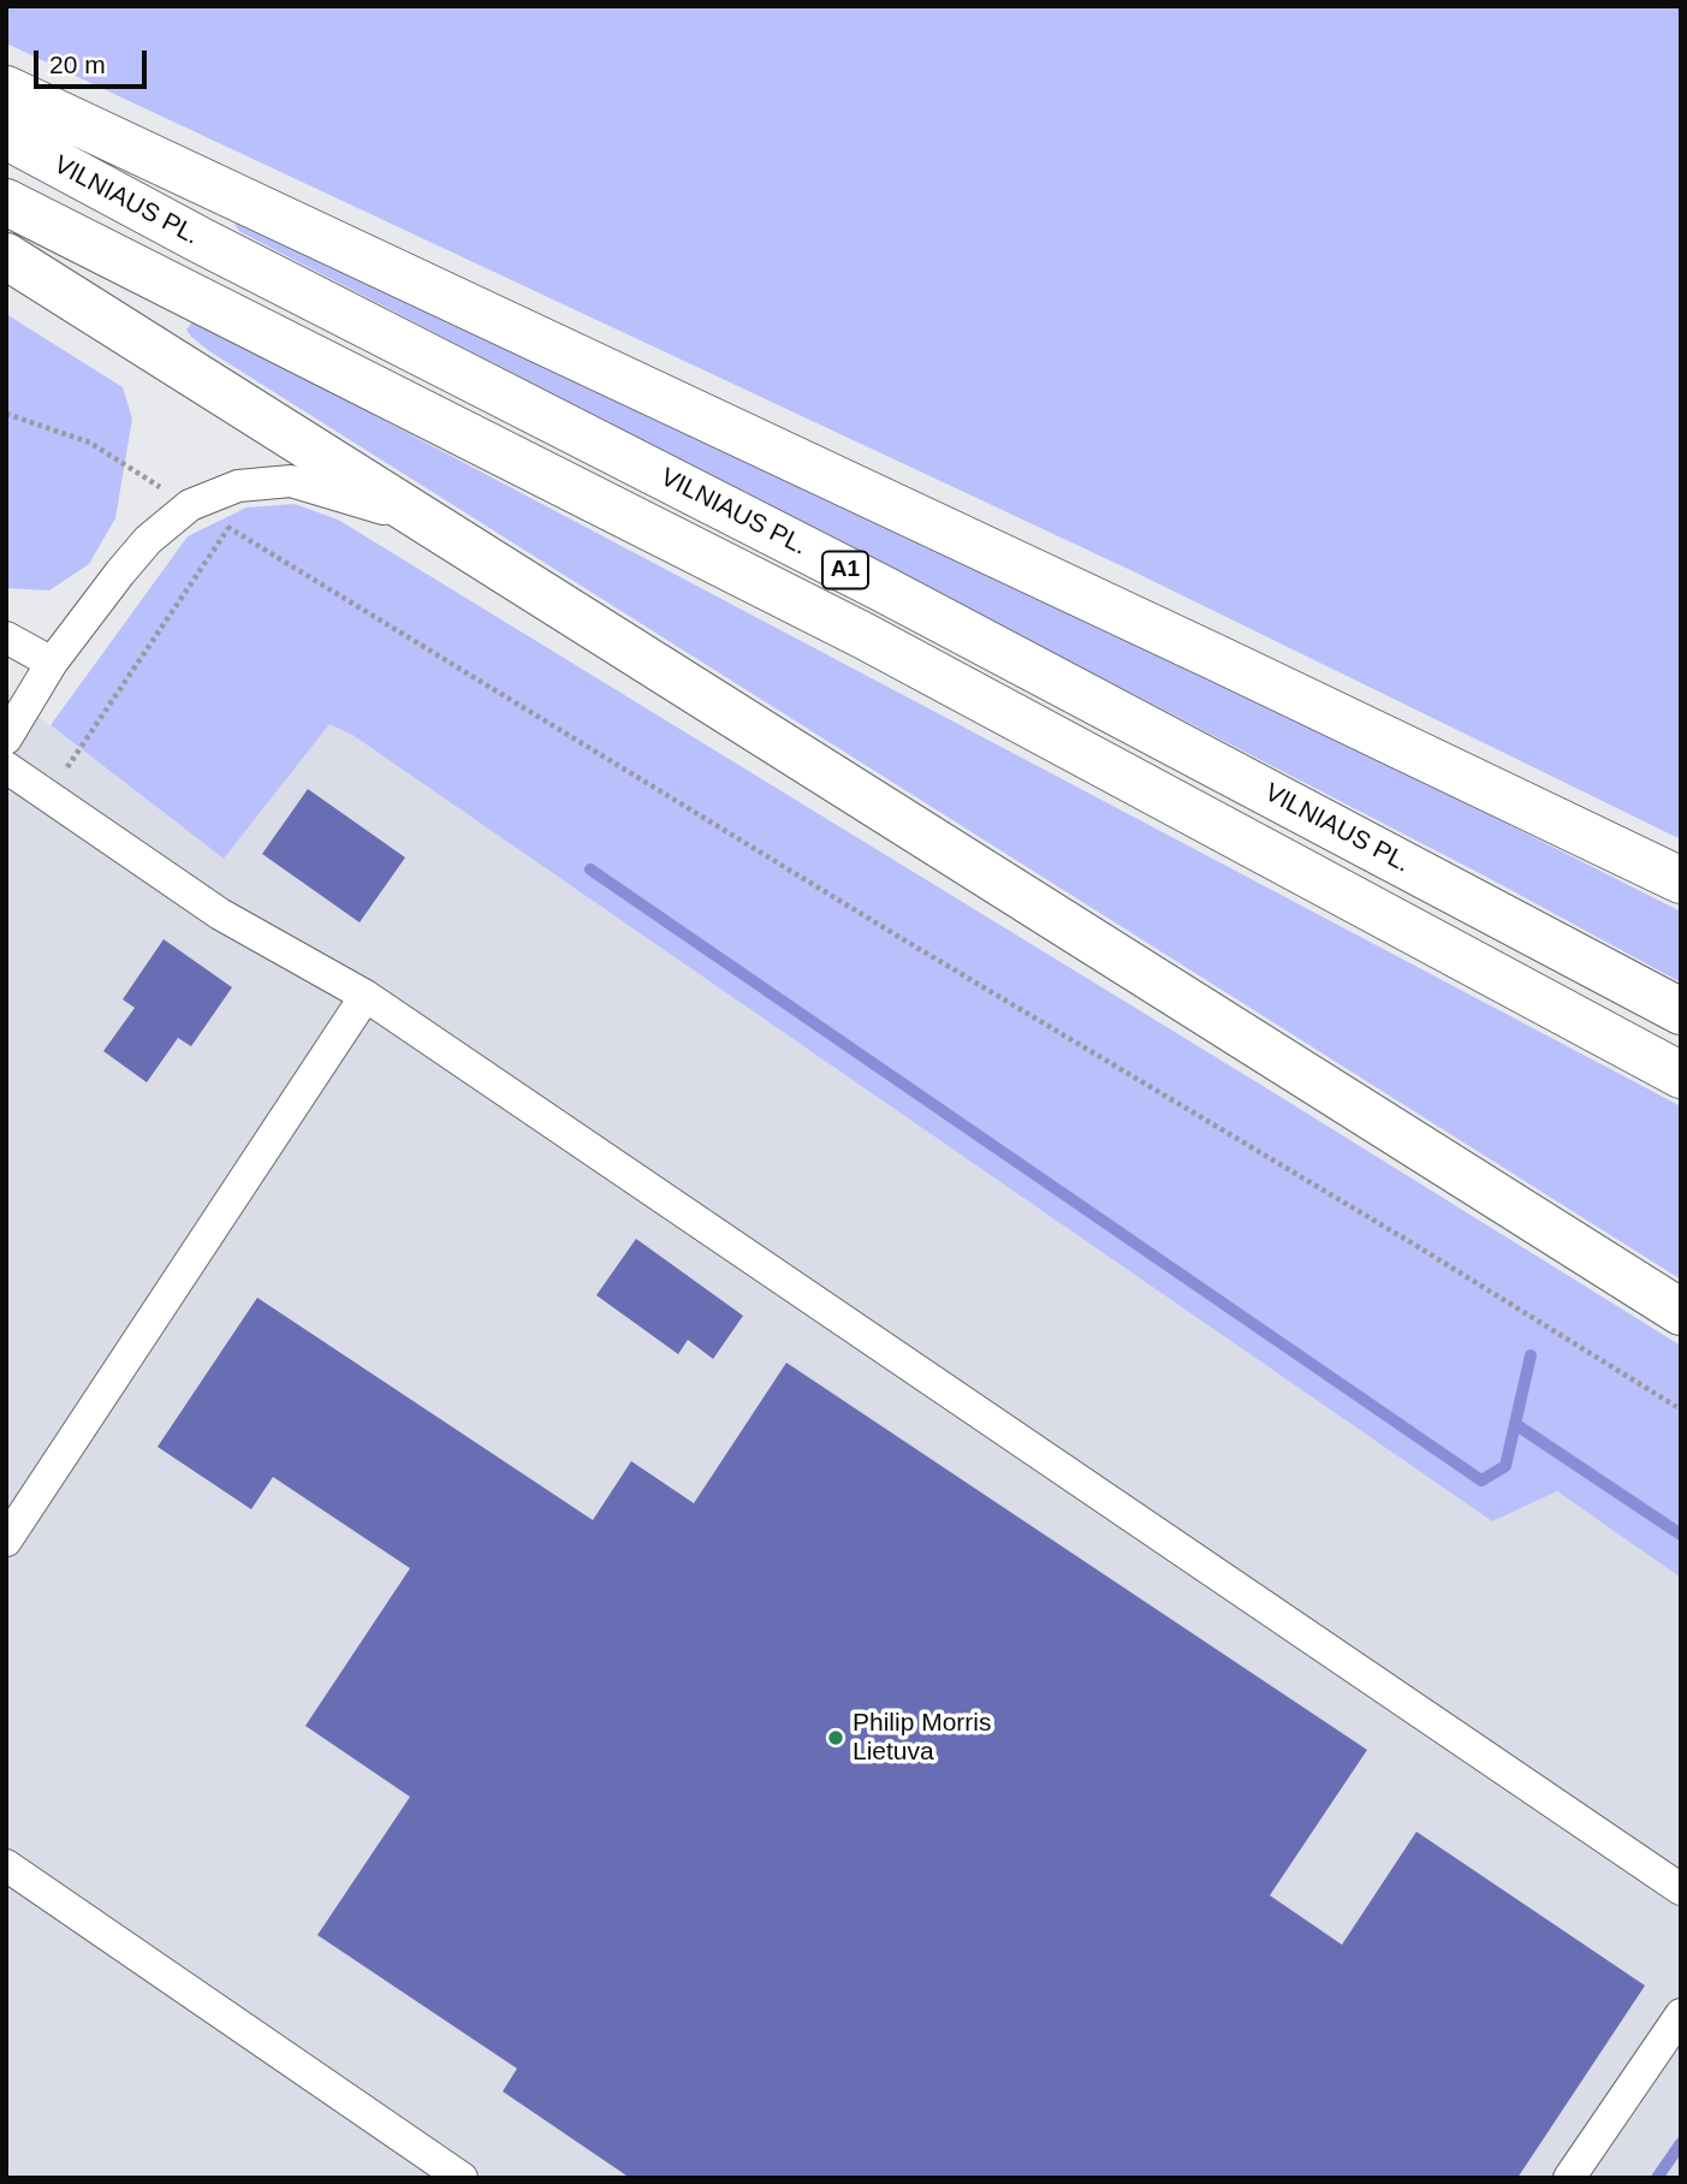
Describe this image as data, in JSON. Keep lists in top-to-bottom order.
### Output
{
  "streets": {
    "highway": ["VILNIAUS PL.", "A1"]
  },
  "places": ["Philip Morris Lietuva"],
  "scale_bar": "20 m"
}
